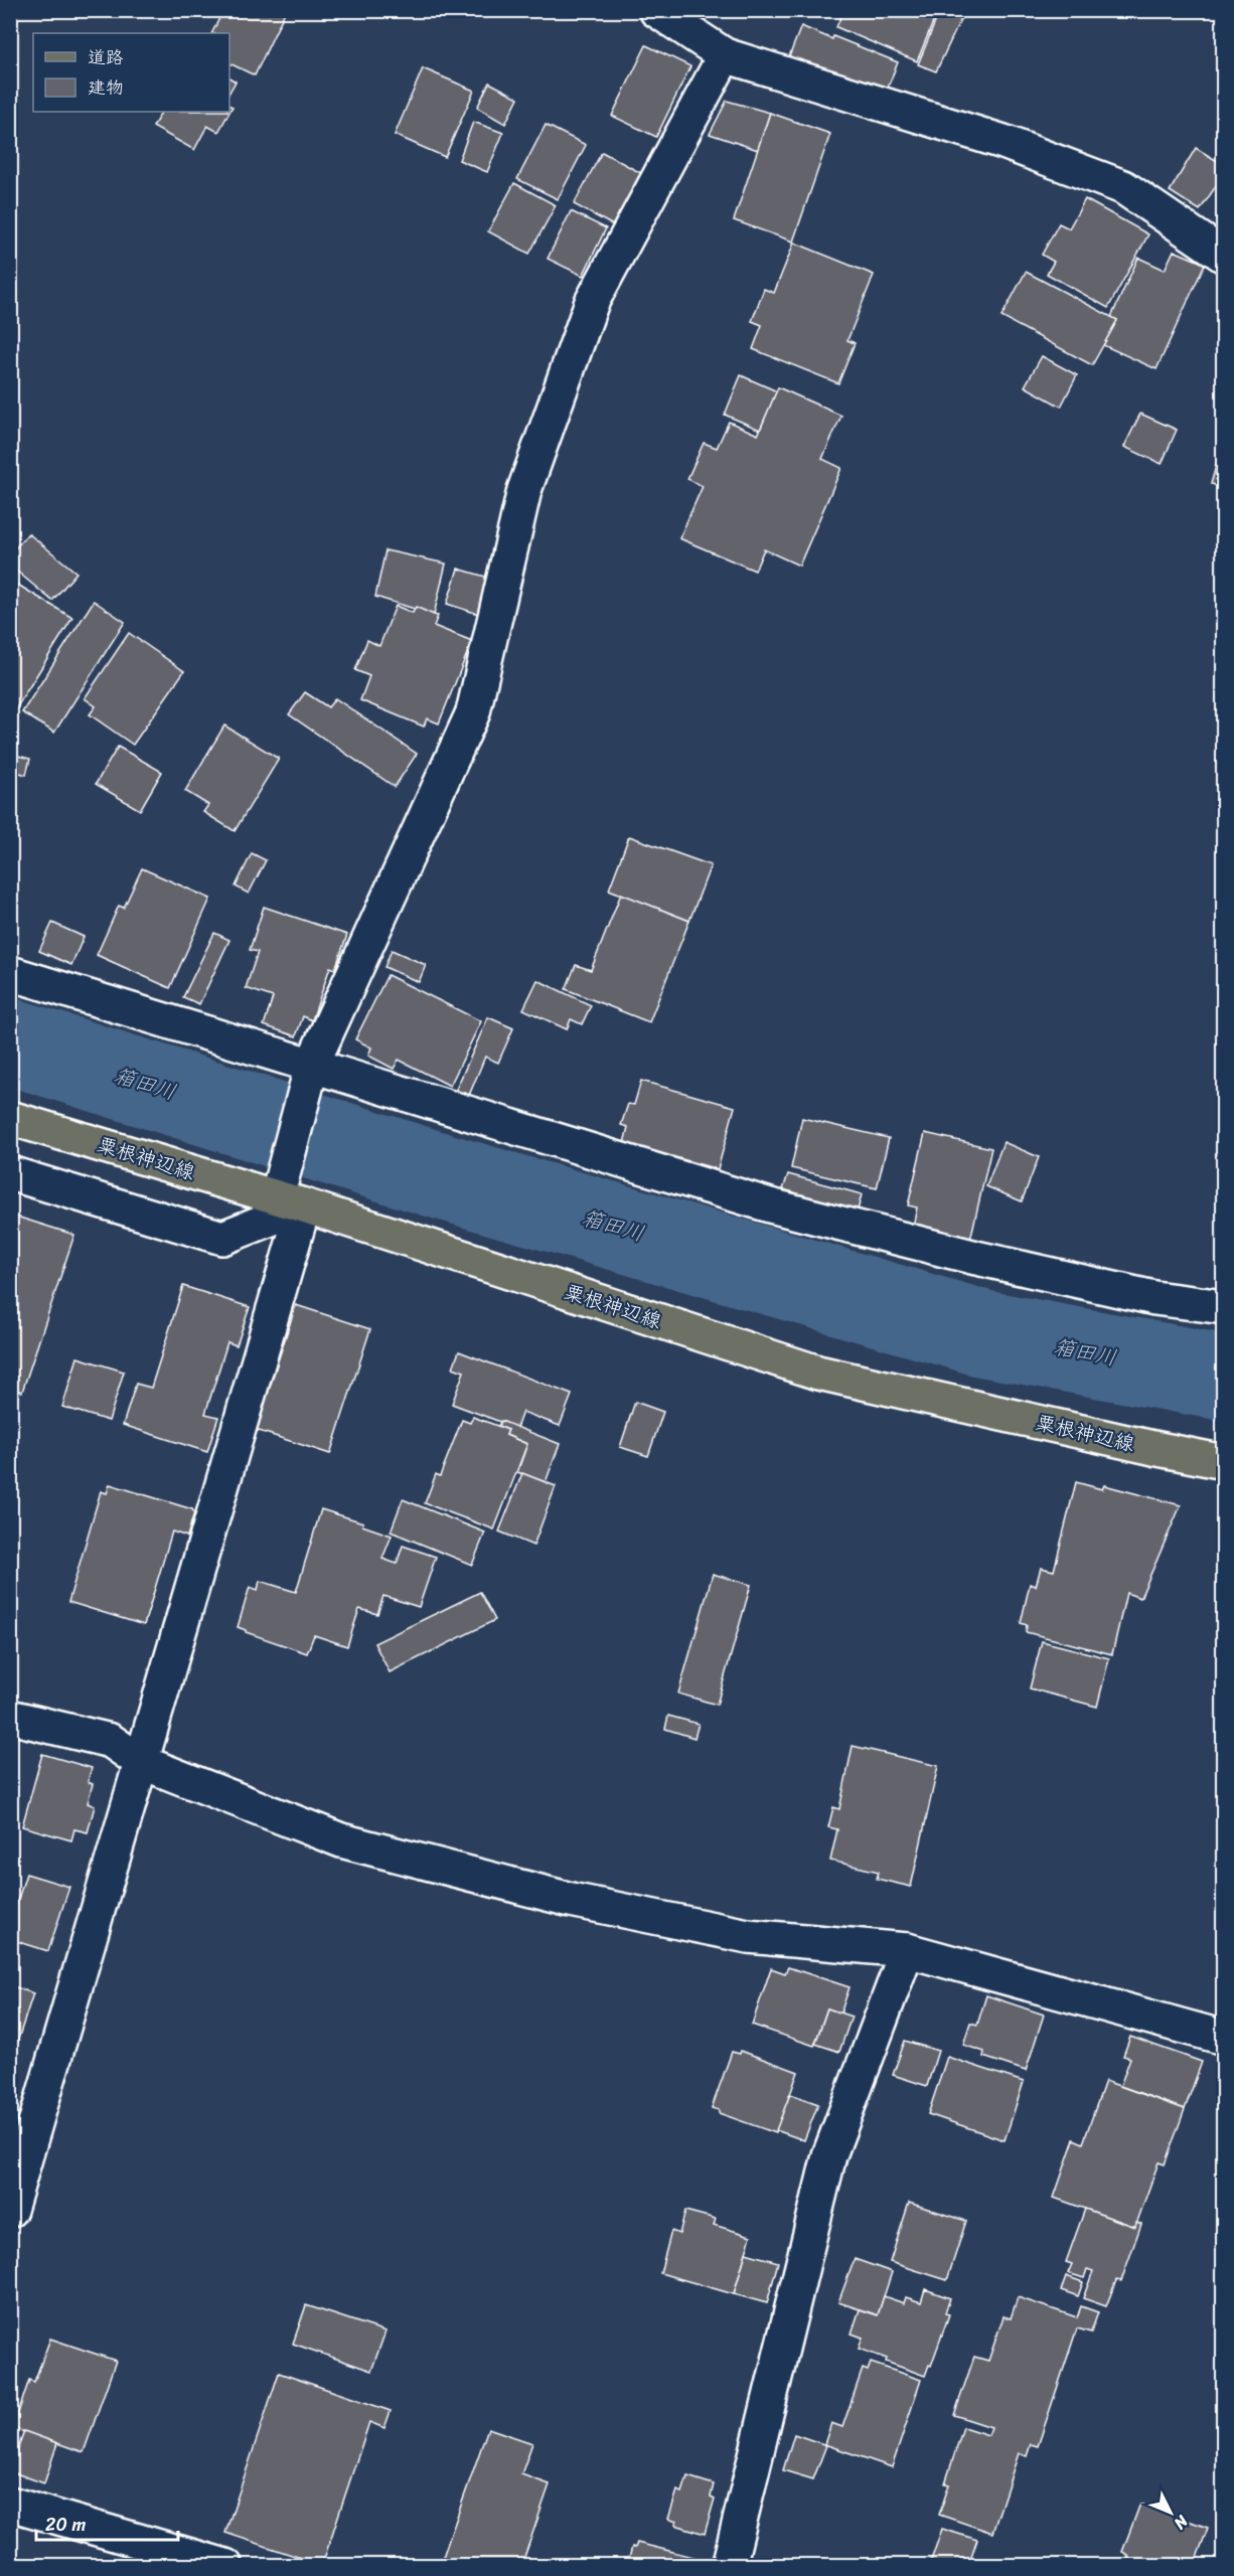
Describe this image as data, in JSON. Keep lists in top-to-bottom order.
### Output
{
  "streets": {
    "main road": ["粟根神辺線"]
  },
  "water": ["箱田川"],
  "legend": ["道路", "建物"],
  "scale_bar": "20 m",
  "north": "bottom right"
}
